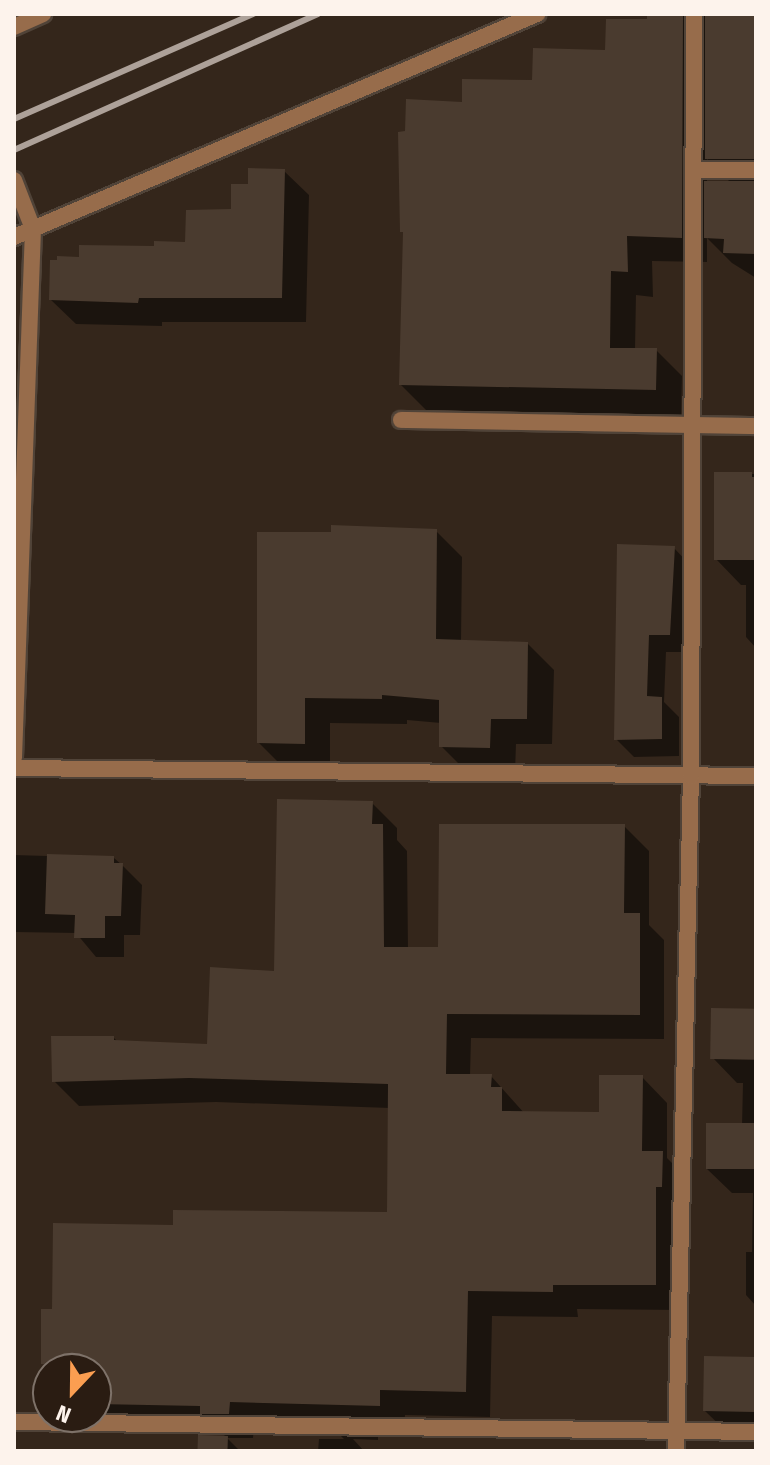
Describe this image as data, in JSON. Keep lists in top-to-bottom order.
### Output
{
  "north": "bottom"
}
